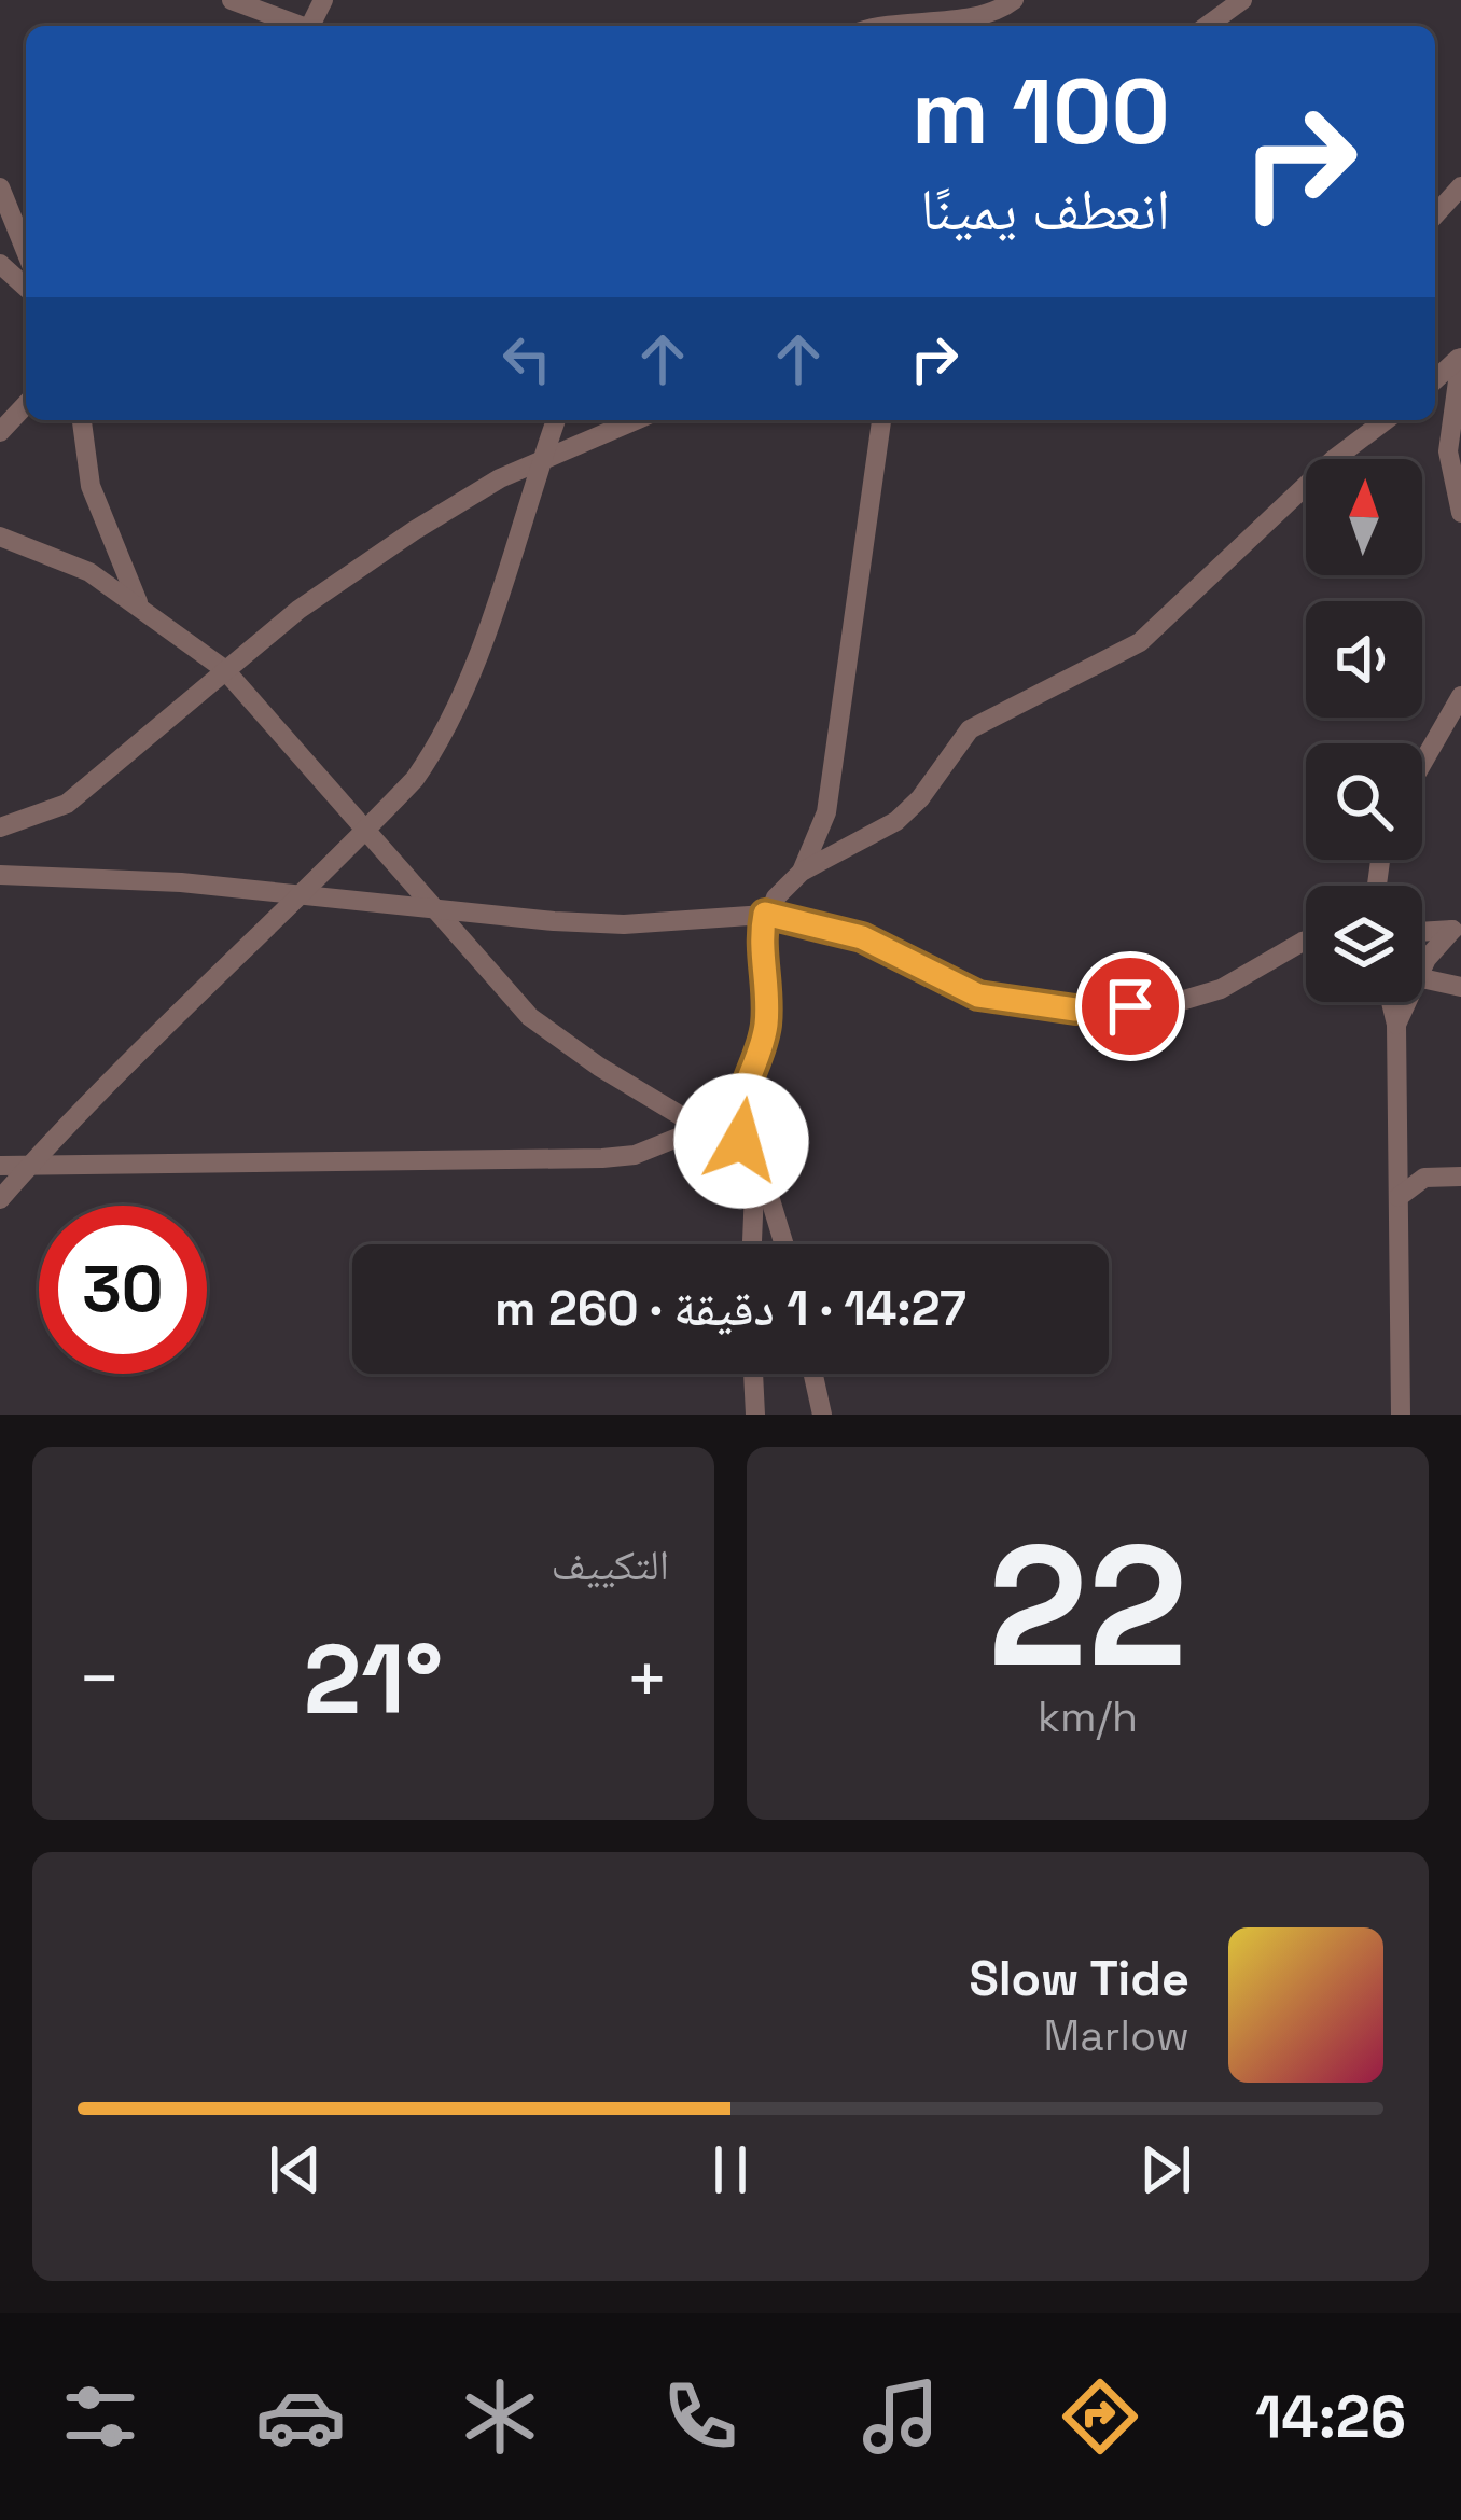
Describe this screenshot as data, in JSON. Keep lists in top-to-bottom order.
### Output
{
  "north": "top",
  "page": {
    "turn": ["100 m", "انعطف يمينًا"],
    "limit": "30",
    "trip": "14:27 · 1 دقيقة · 260 m",
    "tile": [
      ["22", "km/h"],
      "التكييف"
    ],
    "heat": ["−", "21°", "+"],
    "song": ["Slow Tide", "Marlow"],
    "tabs": "14:26"
  }
}
